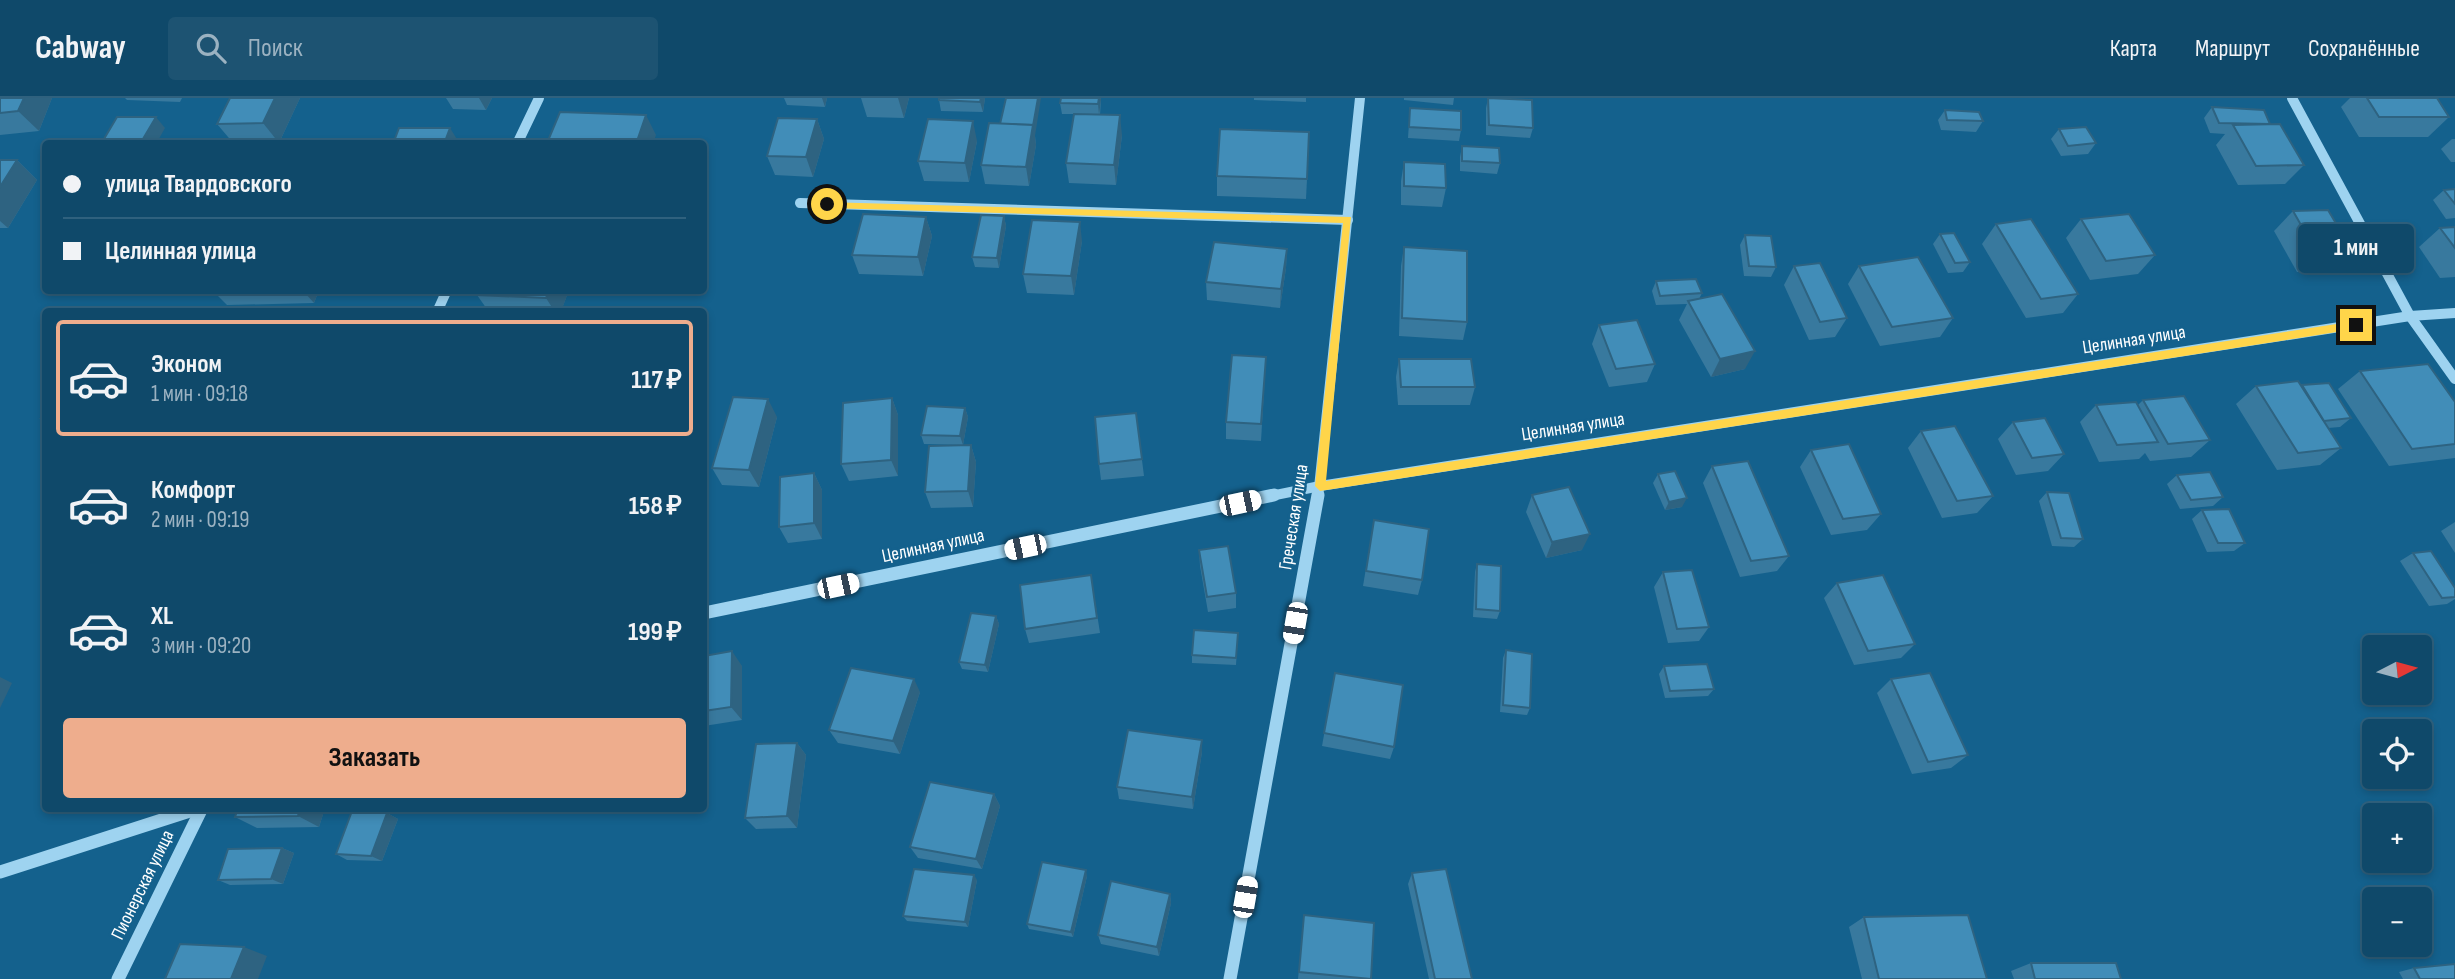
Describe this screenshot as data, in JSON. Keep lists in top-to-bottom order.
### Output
{
  "streets": {
    "street": ["Целинная улица", "Греческая улица", "Пионерская улица"]
  },
  "crossings": [
    ["Целинная улица", "Греческая улица"]
  ],
  "north": "right",
  "page": {
    "header": "Cabway",
    "search": "Поиск",
    "nav": ["Карта", "Маршрут", "Сохранённые"],
    "banner": ["улица Твардовского", "Целинная улица"],
    "bubble": "1 мин",
    "list": [
      {
        "name": "Эконом",
        "note": "1 мин · 09:18",
        "value": "117 ₽"
      },
      {
        "name": "Комфорт",
        "note": "2 мин · 09:19",
        "value": "158 ₽"
      },
      {
        "name": "XL",
        "note": "3 мин · 09:20",
        "value": "199 ₽"
      }
    ],
    "map_buttons": ["+", "−"],
    "buttons": "Заказать"
  }
}
